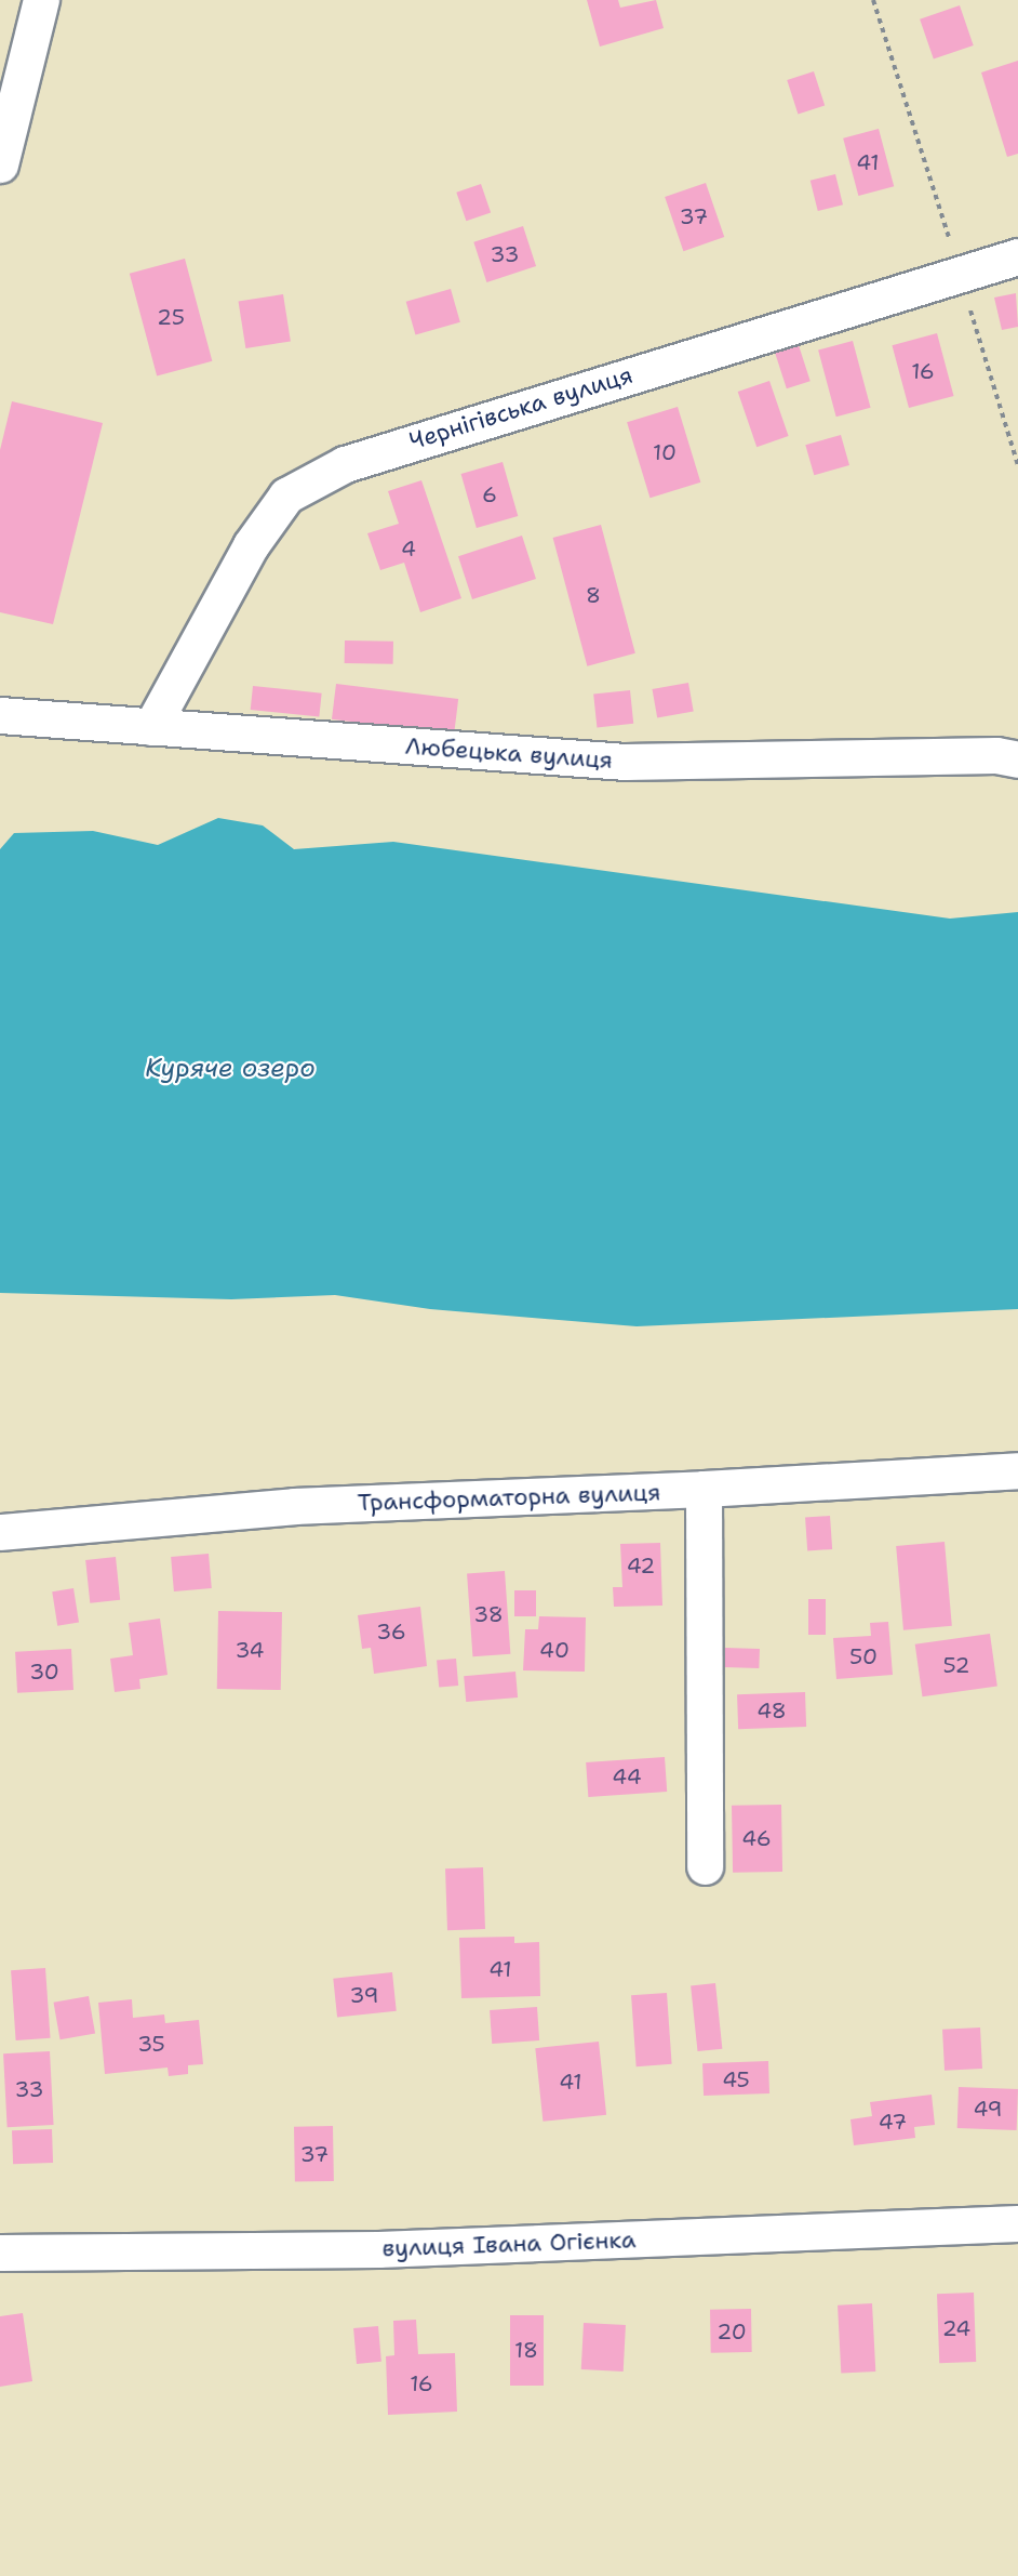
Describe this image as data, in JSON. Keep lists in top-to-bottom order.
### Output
{
  "streets": {
    "street": [
      "Чернігівська вулиця",
      "Любецька вулиця",
      "Трансформаторна вулиця",
      "вулиця Івана Огієнка"
    ]
  },
  "crossings": [
    ["Чернігівська вулиця", "Любецька вулиця"]
  ],
  "water": ["Куряче озеро"],
  "house_numbers": [
    "41",
    "37",
    "33",
    "25",
    "16",
    "10",
    "6",
    "4",
    "8",
    "42",
    "38",
    "36",
    "34",
    "40",
    "50",
    "52",
    "30",
    "48",
    "44",
    "46",
    "41",
    "39",
    "35",
    "45",
    "41",
    "33",
    "49",
    "47",
    "37",
    "24",
    "20",
    "18",
    "16"
  ]
}
